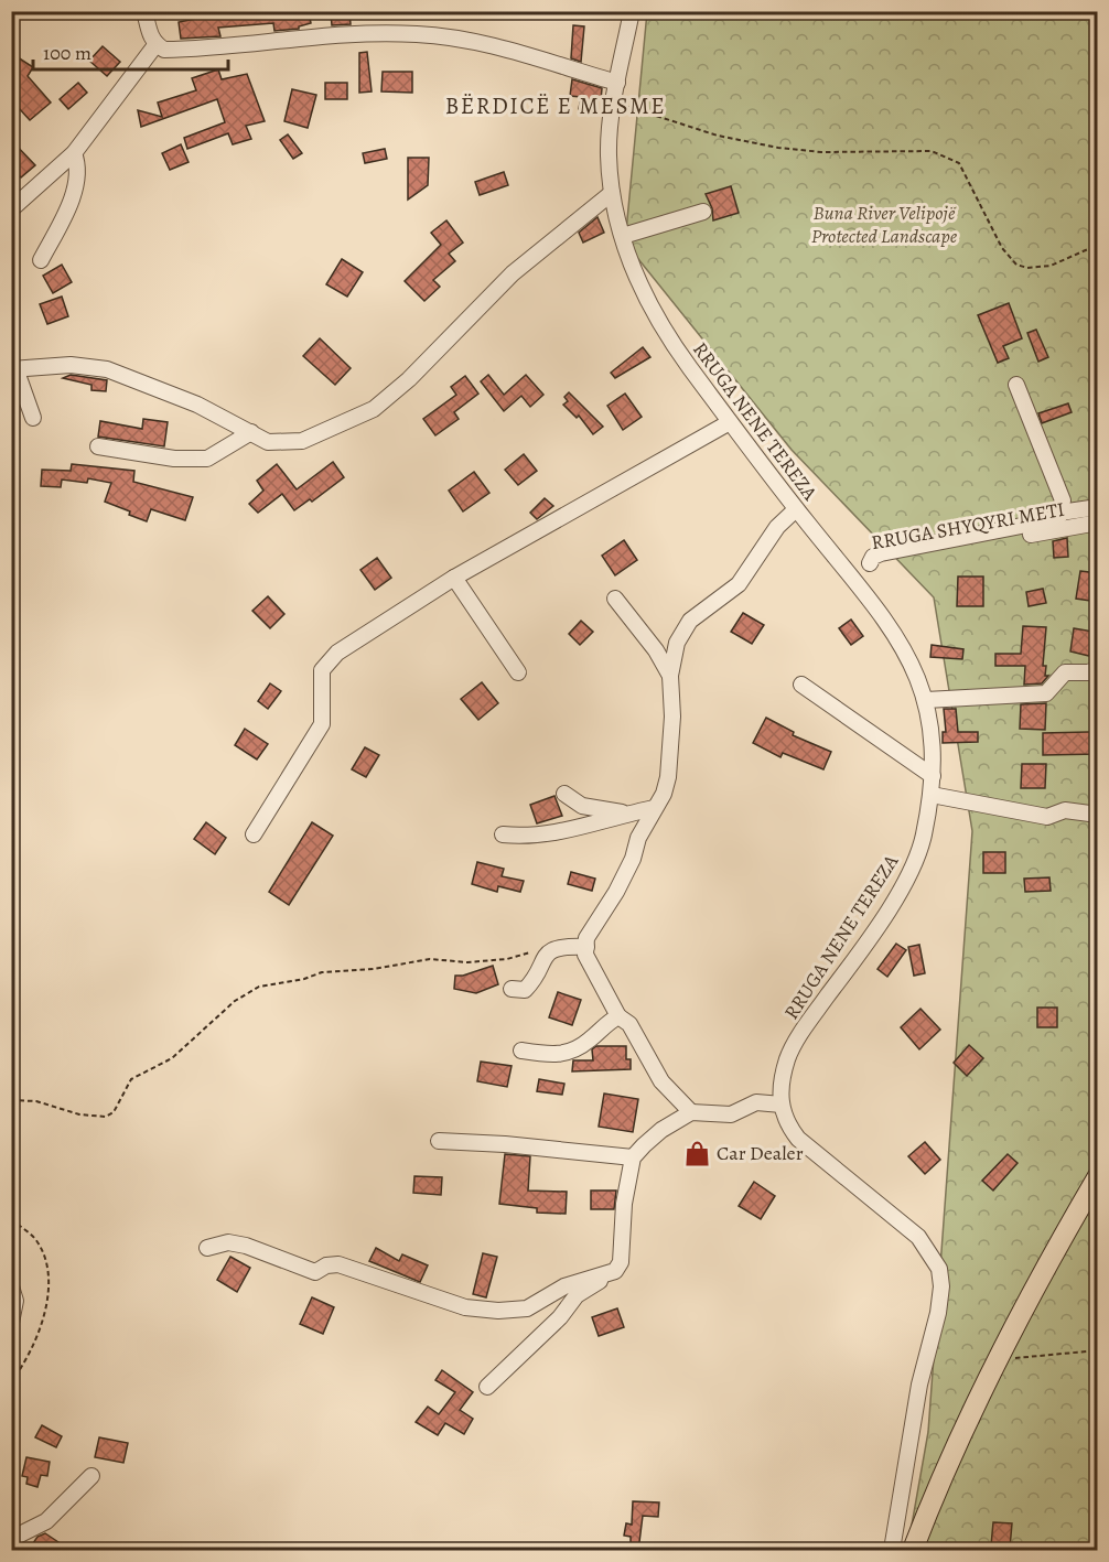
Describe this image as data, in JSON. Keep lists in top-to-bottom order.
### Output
{
  "streets": {
    "street": ["RRUGA NENE TEREZA", "RRUGA SHYQYRI METI"]
  },
  "crossings": [
    ["RRUGA NENE TEREZA", "RRUGA SHYQYRI METI"]
  ],
  "districts": ["BËRDICË E MESME"],
  "parks": ["Buna River Velipojë Protected Landscape"],
  "places": {
    "shop": ["Car Dealer"]
  },
  "scale_bar": "100 m"
}
